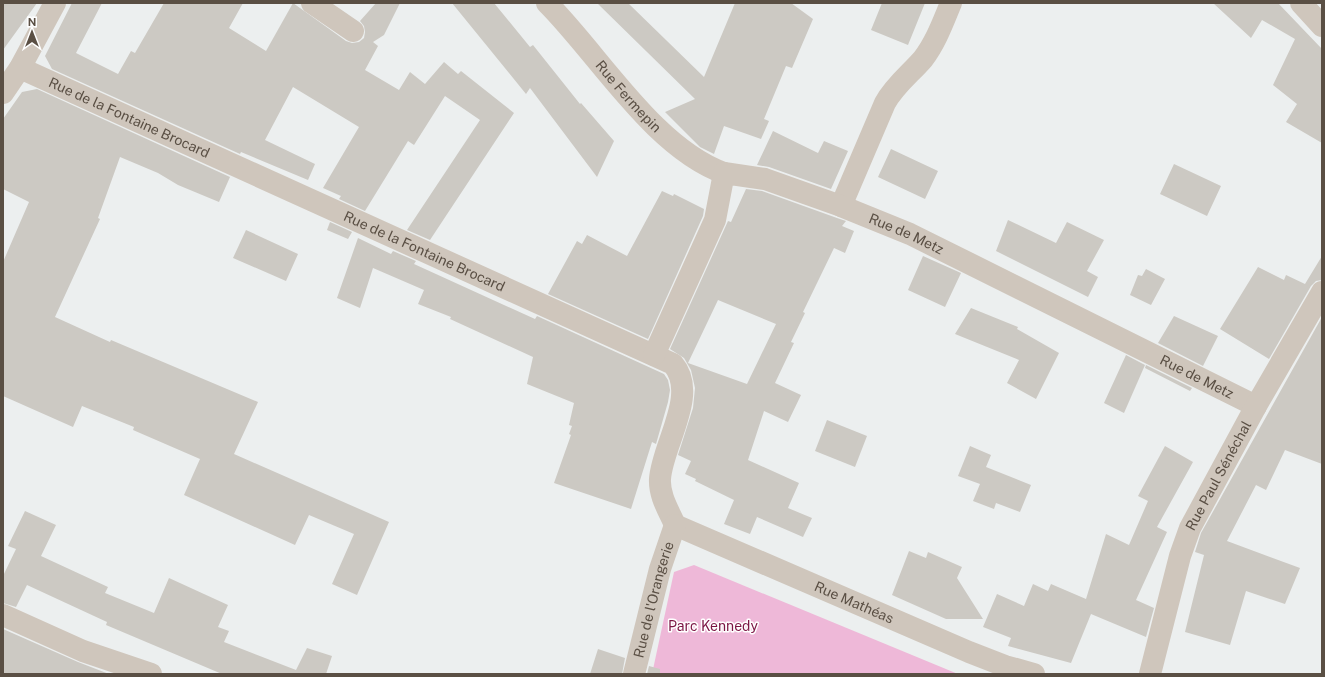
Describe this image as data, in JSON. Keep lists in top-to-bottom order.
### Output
{
  "streets": {
    "street": [
      "Rue Fermepin",
      "Rue de la Fontaine Brocard",
      "Rue de Metz",
      "Rue Paul Sénéchal",
      "Rue de l'Orangerie",
      "Rue Mathéas"
    ]
  },
  "crossings": [
    ["Rue Fermepin", "Rue de Metz"],
    ["Rue de la Fontaine Brocard", "Rue de l'Orangerie"],
    ["Rue de la Fontaine Brocard", "Rue Mathéas"],
    ["Rue de Metz", "Rue Paul Sénéchal"],
    ["Rue de l'Orangerie", "Rue Mathéas"]
  ],
  "parks": ["Parc Kennedy"],
  "north": "top"
}
